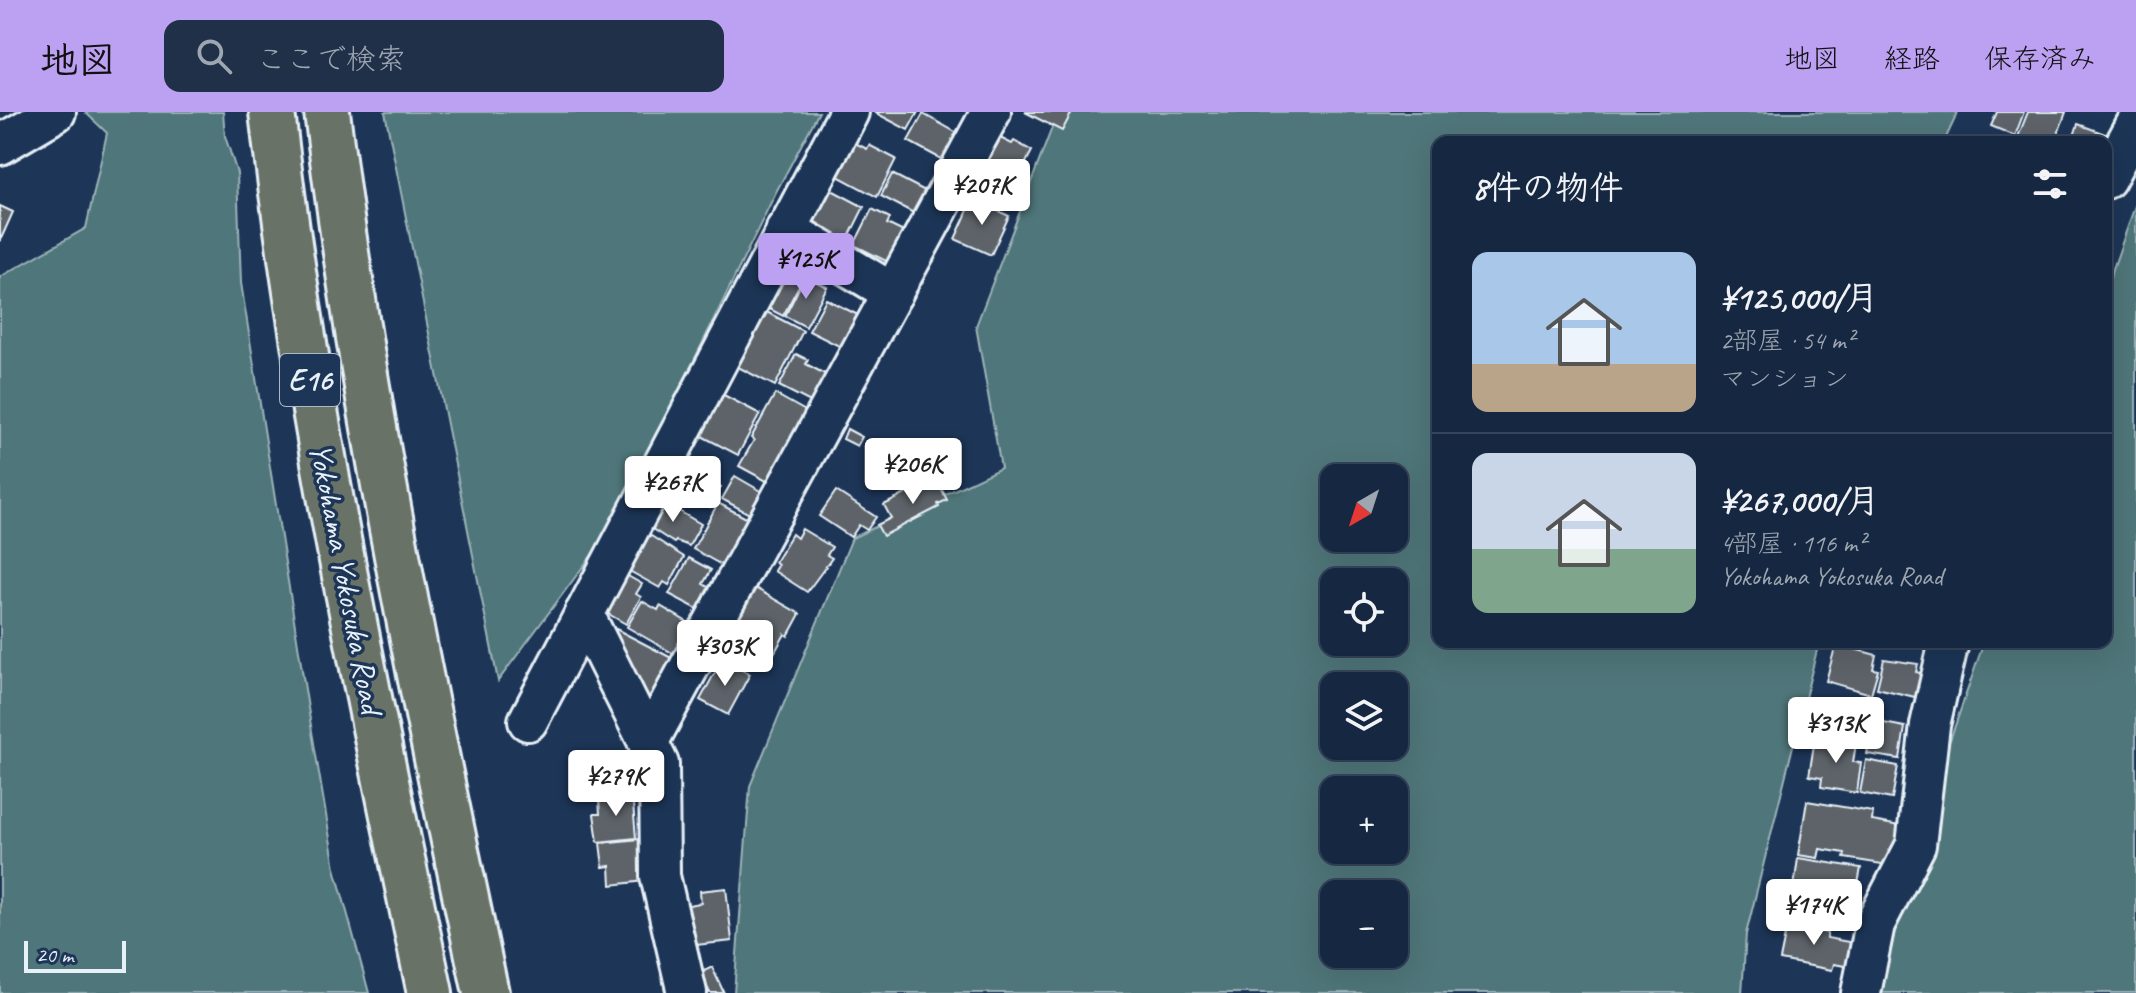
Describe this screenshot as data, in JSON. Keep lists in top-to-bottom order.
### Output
{
  "streets": {
    "highway": ["E16", "Yokohama Yokosuka Road"]
  },
  "scale_bar": "20 m",
  "north": "bottom left",
  "page": {
    "header": "地図",
    "search": "ここで検索",
    "nav": ["地図", "経路", "保存済み"],
    "heading": "8件の物件",
    "price": [
      "¥207K",
      "¥125K",
      "¥206K",
      "¥267K",
      "¥303K",
      "¥313K",
      "¥279K",
      "¥174K"
    ],
    "list": [
      {
        "name": "¥125,000/月",
        "note": "2部屋 · 54 m² · マンション"
      },
      {
        "name": "¥267,000/月",
        "note": "4部屋 · 116 m² · Yokohama Yokosuka Road"
      }
    ],
    "map_buttons": ["+", "−"],
    "scale": "20 m"
  }
}
